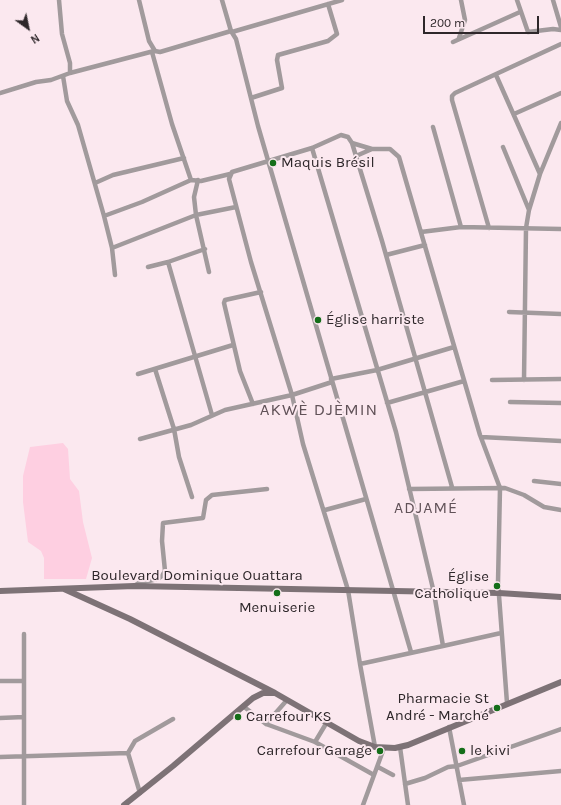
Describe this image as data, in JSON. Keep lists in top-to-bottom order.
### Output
{
  "streets": {
    "street": ["Boulevard Dominique Ouattara"]
  },
  "districts": ["AKWÈ DJÈMIN", "ADJAMÉ"],
  "places": [
    "Maquis Brésil",
    "Église harriste",
    "Église Catholique",
    "Menuiserie",
    "Pharmacie St André - Marché",
    "Carrefour KS",
    "Carrefour Garage",
    "le kivi"
  ],
  "scale_bar": "200 m",
  "north": "bottom right"
}
